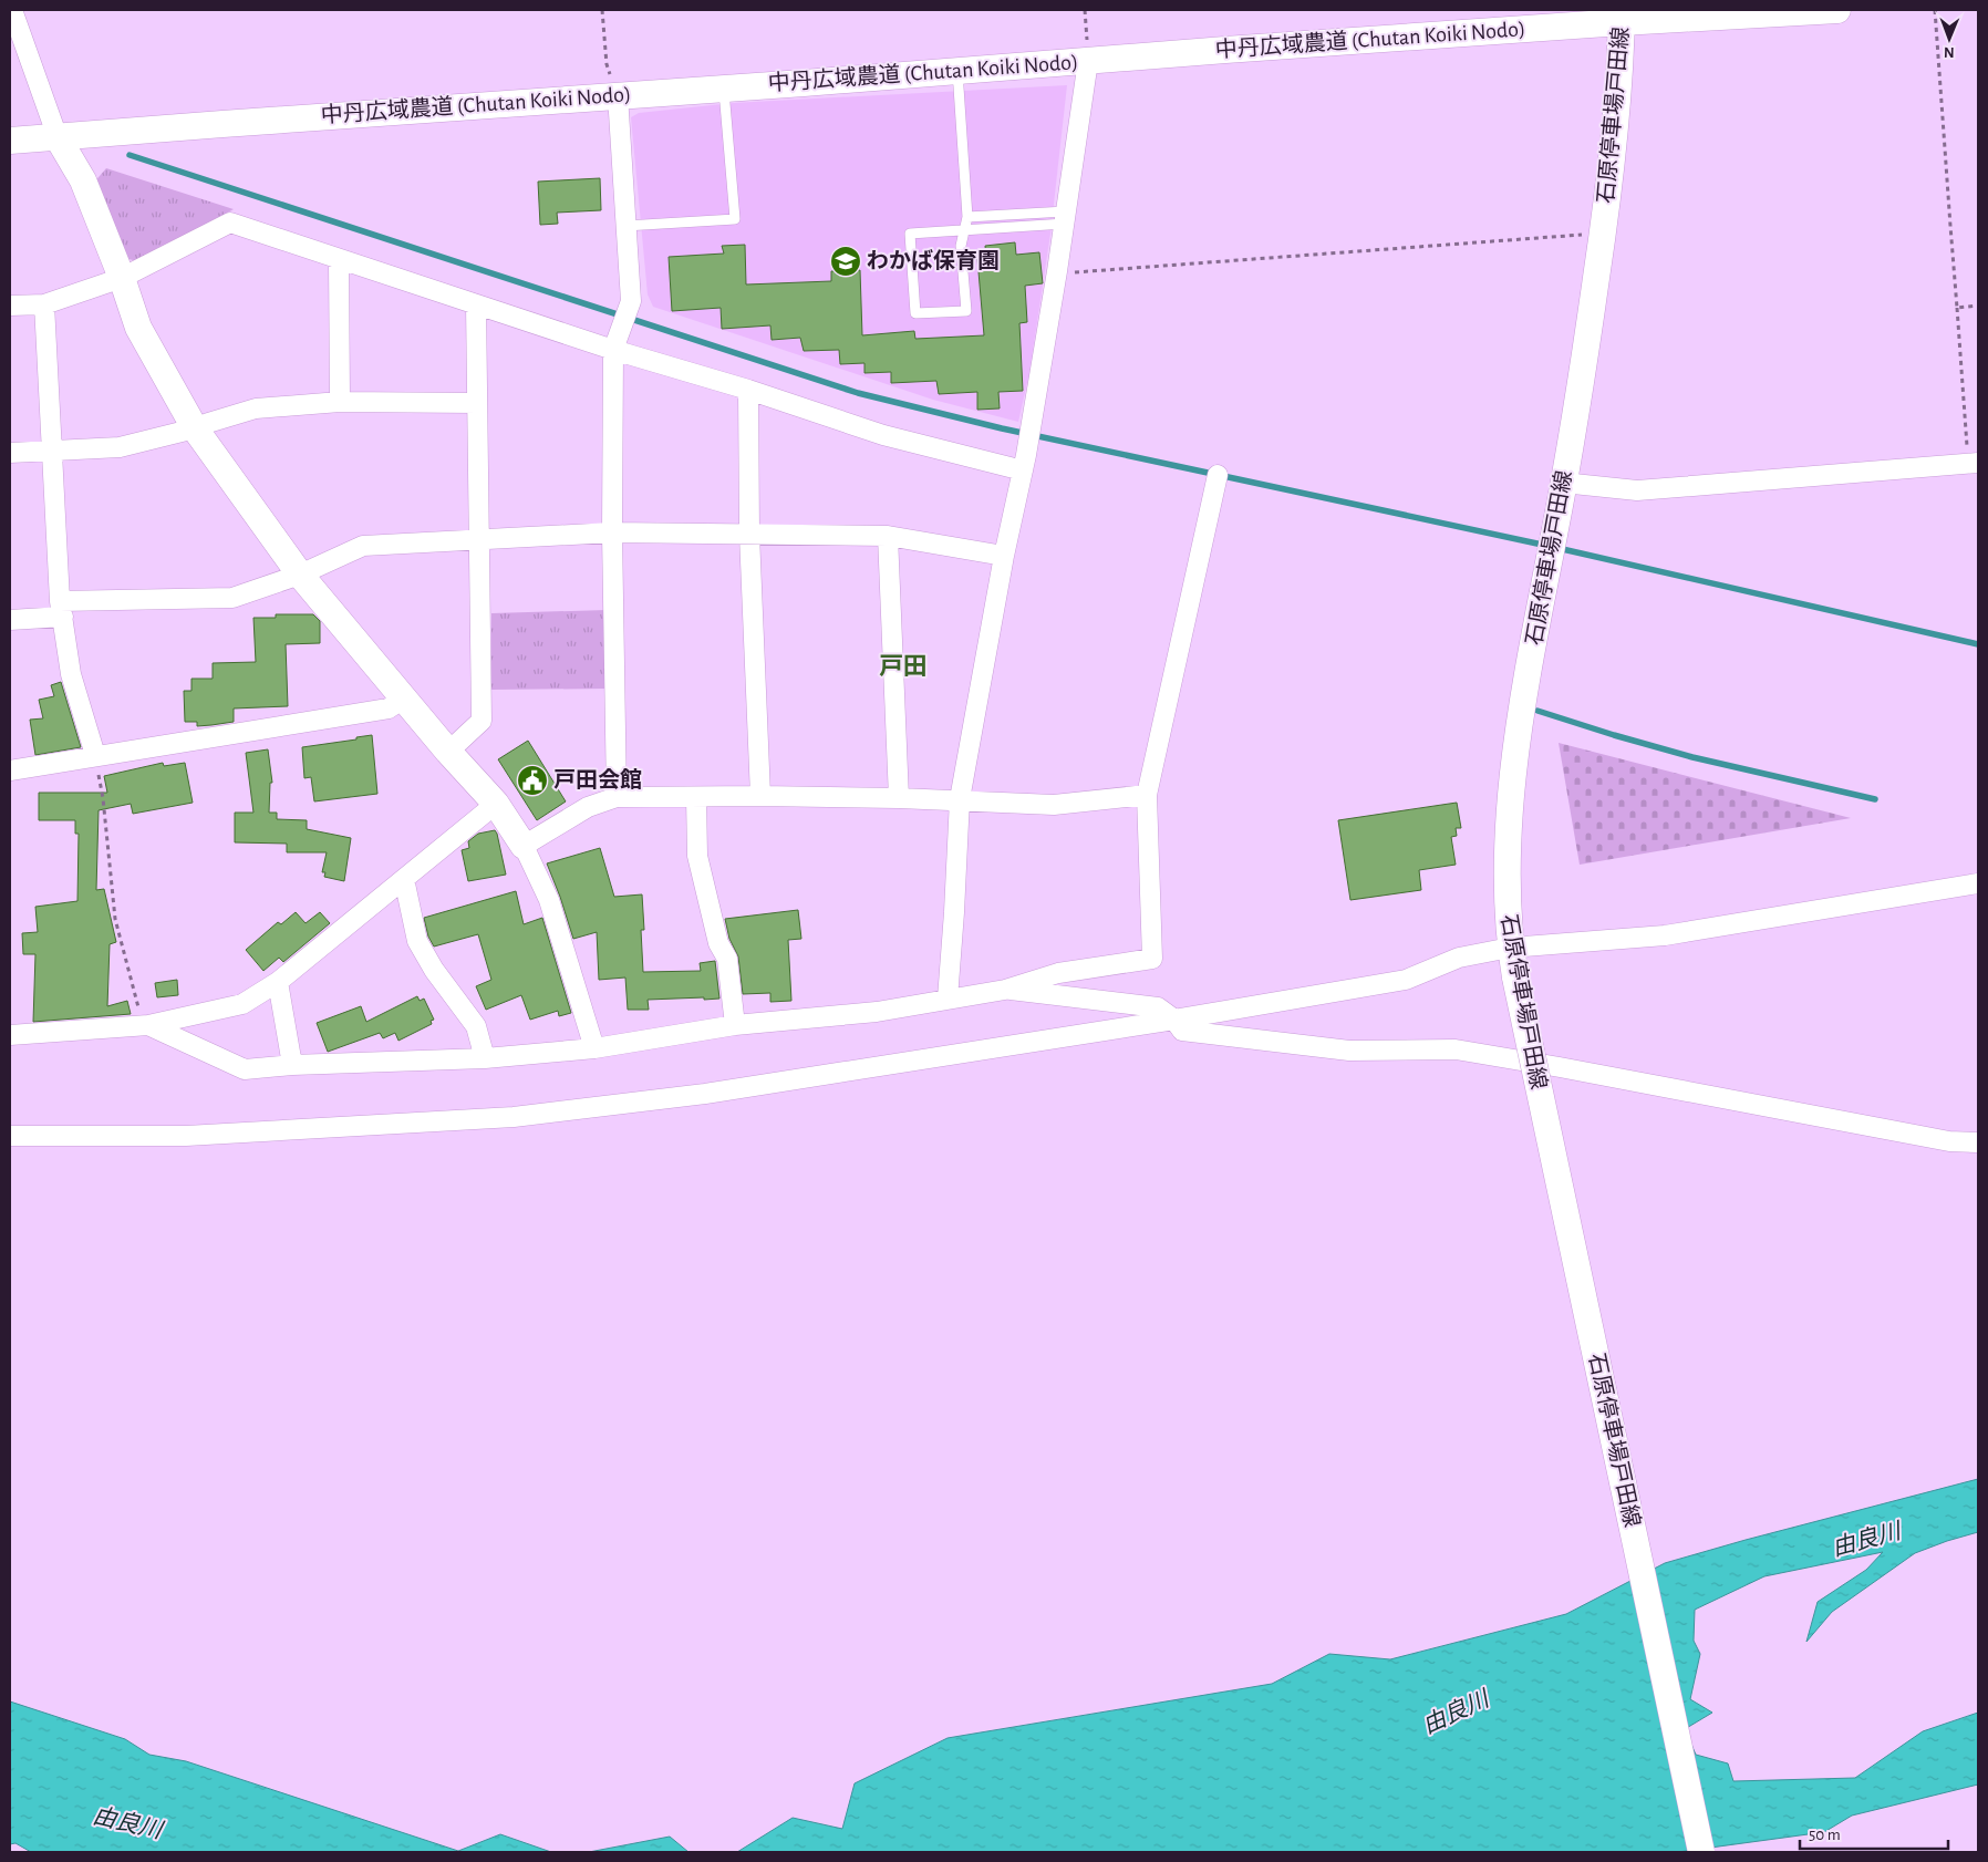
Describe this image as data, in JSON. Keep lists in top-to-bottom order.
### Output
{
  "streets": {
    "street": ["中丹広域農道 (Chutan Koiki Nodo)", "石原停車場戸田線"]
  },
  "crossings": [
    ["中丹広域農道 (Chutan Koiki Nodo)", "石原停車場戸田線"]
  ],
  "districts": ["戸田"],
  "water": ["由良川"],
  "places": {
    "school or university": ["わかば保育園"],
    "public building": ["戸田会館"]
  },
  "scale_bar": "50 m",
  "north": "bottom"
}
